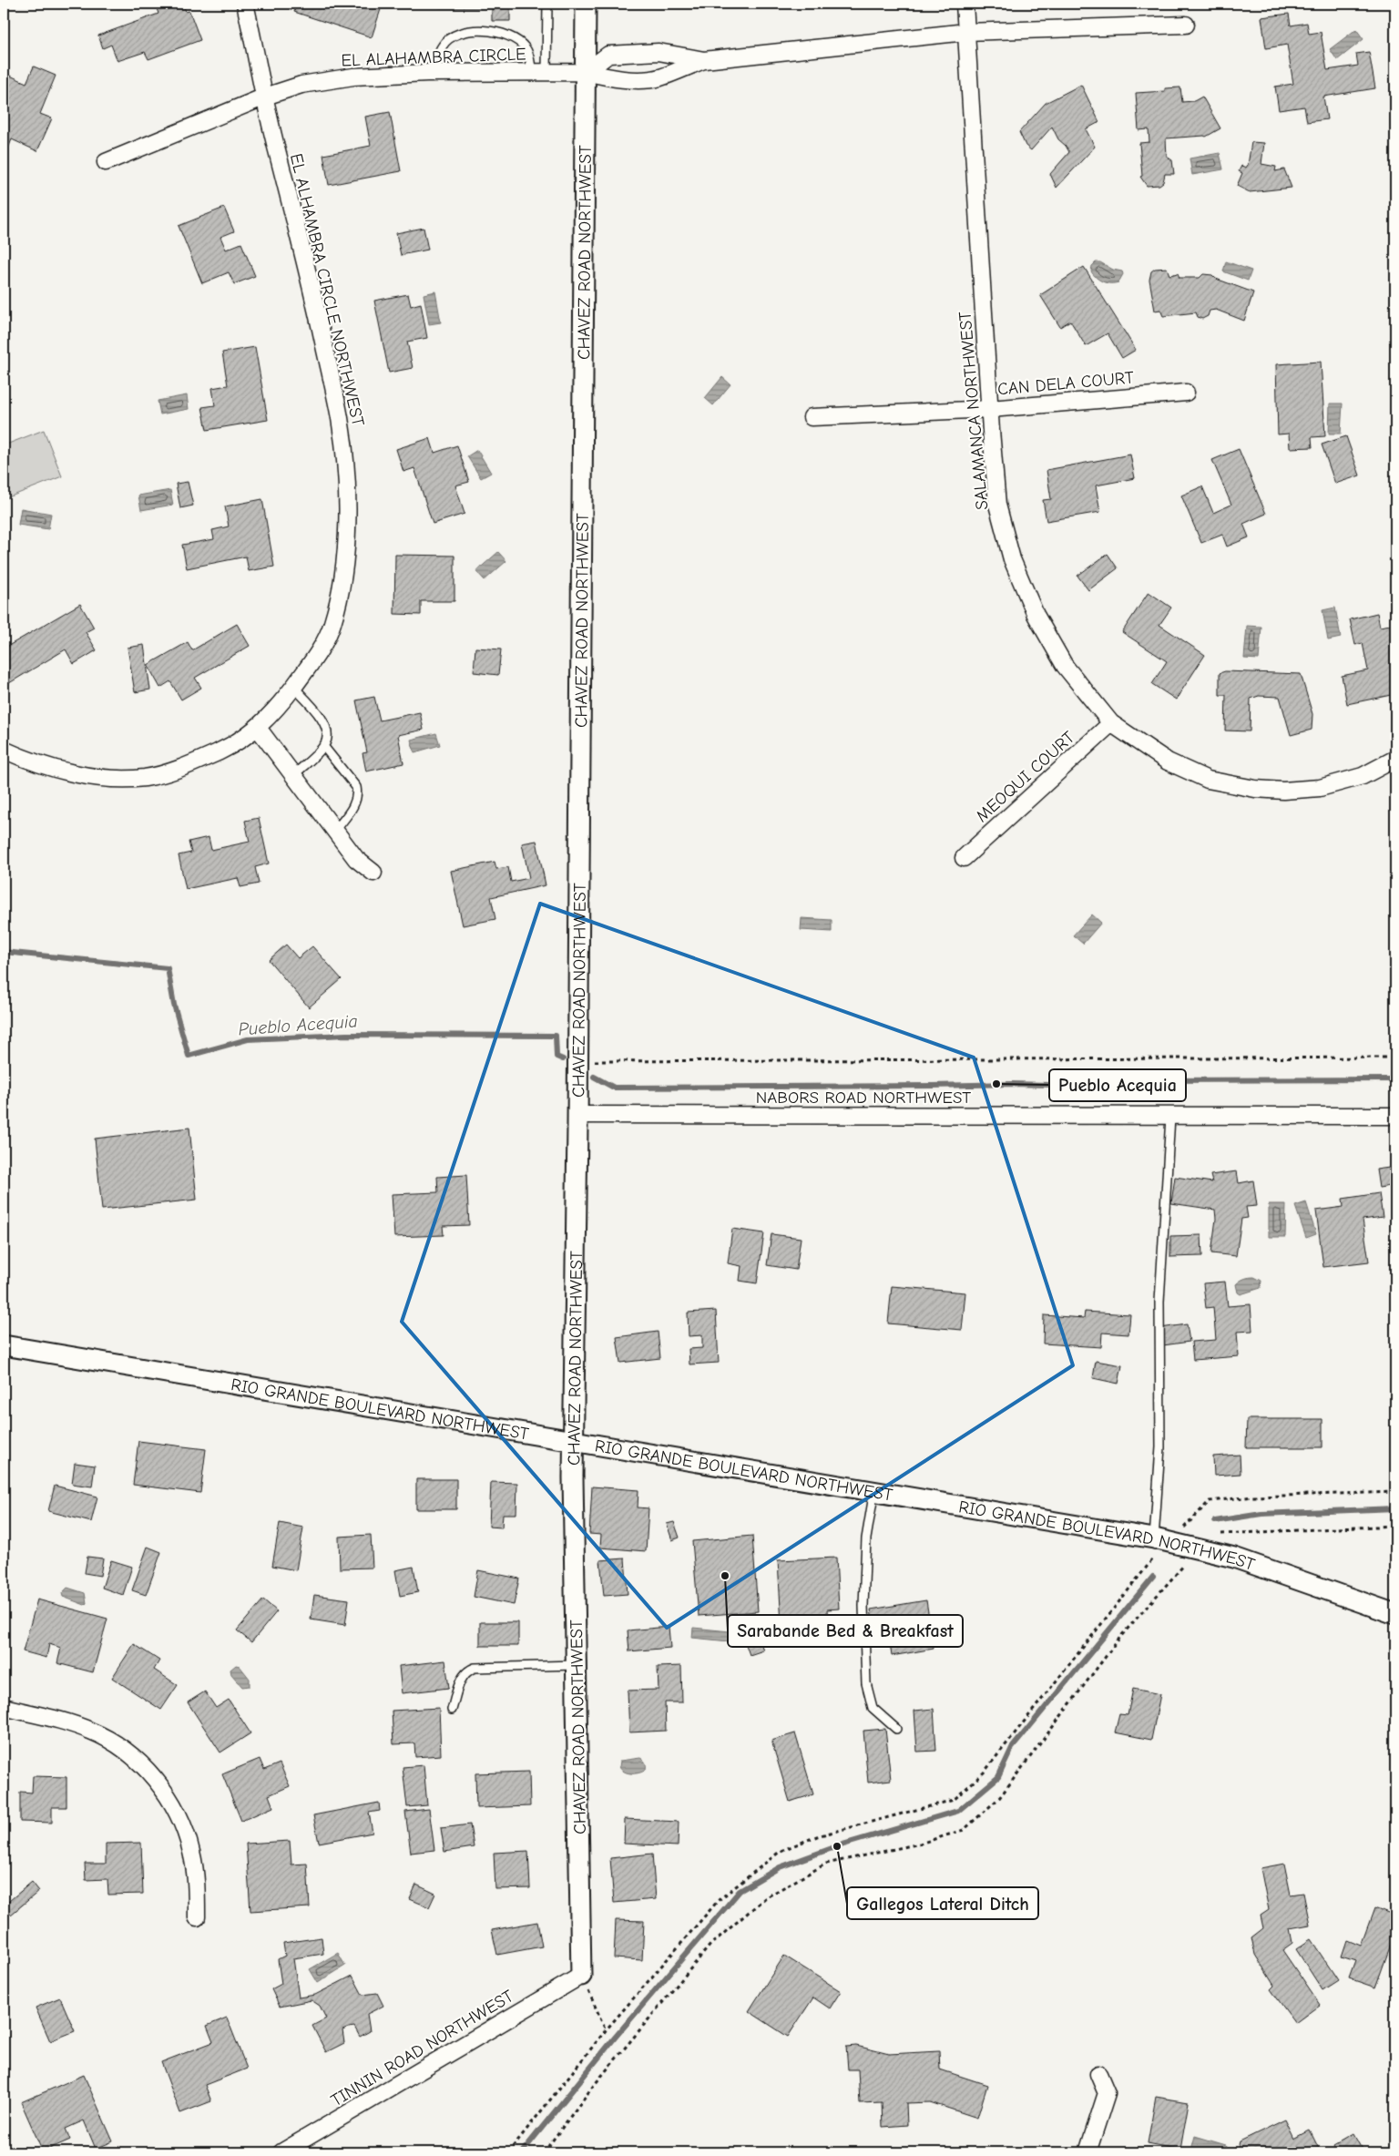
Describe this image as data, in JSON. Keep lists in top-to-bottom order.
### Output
{
  "streets": {
    "street": [
      "EL ALAHAMBRA CIRCLE",
      "CHAVEZ ROAD NORTHWEST",
      "EL ALHAMBRA CIRCLE NORTHWEST",
      "CAN DELA COURT",
      "SALAMANCA NORTHWEST",
      "MEOQUI COURT",
      "NABORS ROAD NORTHWEST",
      "RIO GRANDE BOULEVARD NORTHWEST",
      "TINNIN ROAD NORTHWEST"
    ]
  },
  "crossings": [
    ["EL ALAHAMBRA CIRCLE", "CHAVEZ ROAD NORTHWEST"],
    ["EL ALAHAMBRA CIRCLE", "EL ALHAMBRA CIRCLE NORTHWEST"],
    ["CHAVEZ ROAD NORTHWEST", "NABORS ROAD NORTHWEST"],
    ["CHAVEZ ROAD NORTHWEST", "RIO GRANDE BOULEVARD NORTHWEST"],
    ["CHAVEZ ROAD NORTHWEST", "TINNIN ROAD NORTHWEST"],
    ["CAN DELA COURT", "SALAMANCA NORTHWEST"],
    ["SALAMANCA NORTHWEST", "MEOQUI COURT"]
  ],
  "water": ["Pueblo Acequia"],
  "places": ["Pueblo Acequia", "Sarabande Bed & Breakfast", "Gallegos Lateral Ditch"]
}
